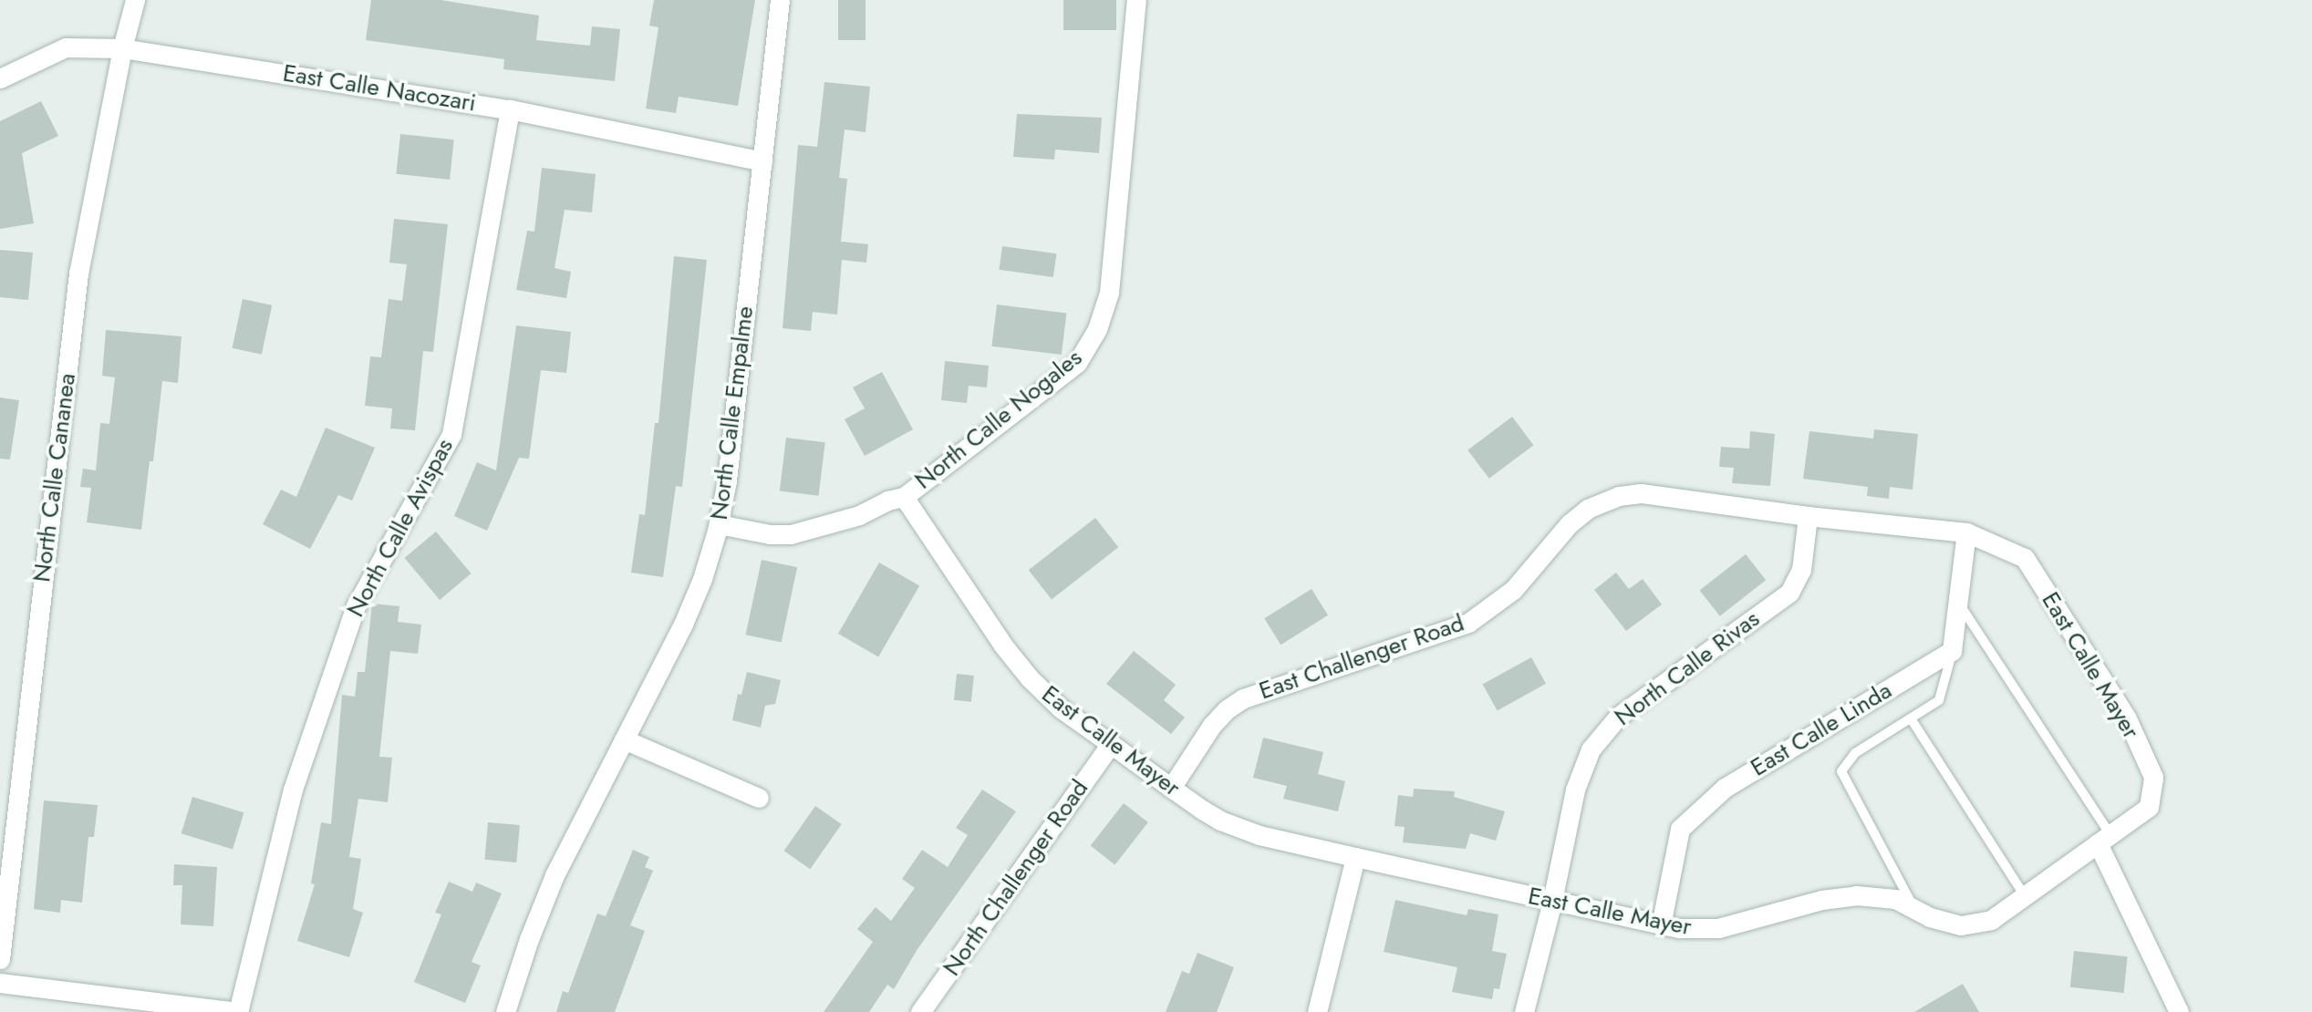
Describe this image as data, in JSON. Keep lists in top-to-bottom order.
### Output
{
  "streets": {
    "street": [
      "East Calle Nacozari",
      "North Calle Empalme",
      "North Calle Nogales",
      "North Calle Cananea",
      "North Calle Avispas",
      "East Challenger Road",
      "East Calle Mayer",
      "North Calle Rivas",
      "East Calle Linda",
      "North Challenger Road"
    ]
  },
  "crossings": [
    ["East Calle Nacozari", "North Calle Empalme"],
    ["East Calle Nacozari", "North Calle Cananea"],
    ["East Calle Nacozari", "North Calle Avispas"],
    ["North Calle Empalme", "North Calle Nogales"],
    ["North Calle Nogales", "East Calle Mayer"],
    ["East Challenger Road", "East Calle Mayer"],
    ["East Challenger Road", "North Calle Rivas"],
    ["East Calle Mayer", "North Calle Rivas"],
    ["East Calle Mayer", "East Calle Linda"],
    ["East Calle Mayer", "North Challenger Road"]
  ]
}
